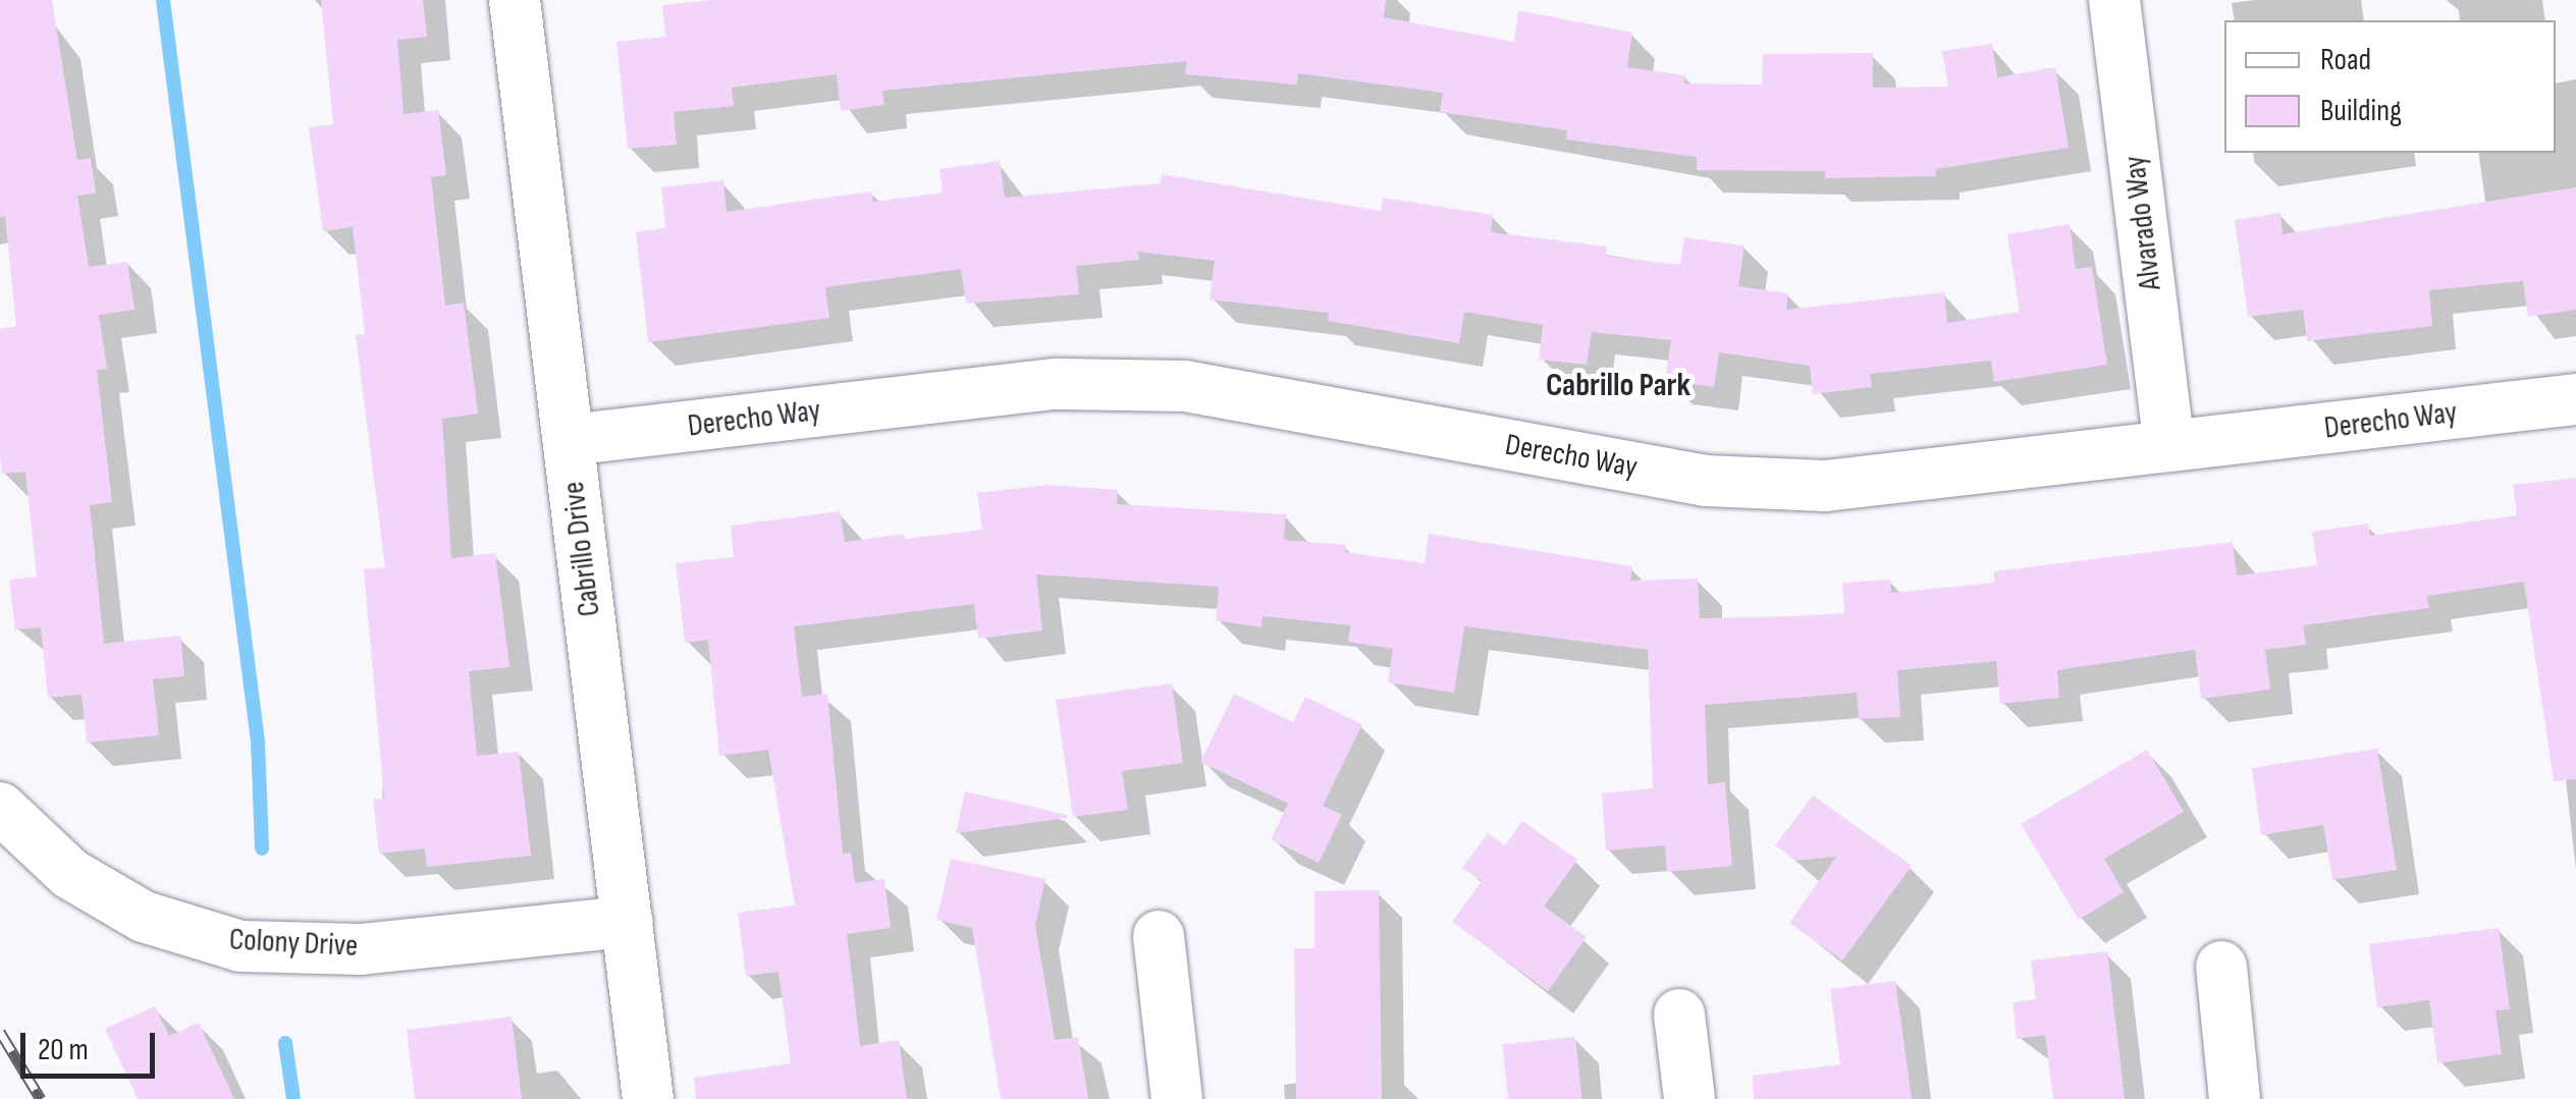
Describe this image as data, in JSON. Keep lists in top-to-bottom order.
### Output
{
  "streets": {
    "street": [
      "Alvarado Way",
      "Derecho Way",
      "Cabrillo Drive",
      "Colony Drive"
    ]
  },
  "crossings": [
    ["Alvarado Way", "Derecho Way"],
    ["Derecho Way", "Cabrillo Drive"],
    ["Cabrillo Drive", "Colony Drive"]
  ],
  "districts": ["Cabrillo Park"],
  "legend": ["Road", "Building"],
  "scale_bar": "20 m"
}
